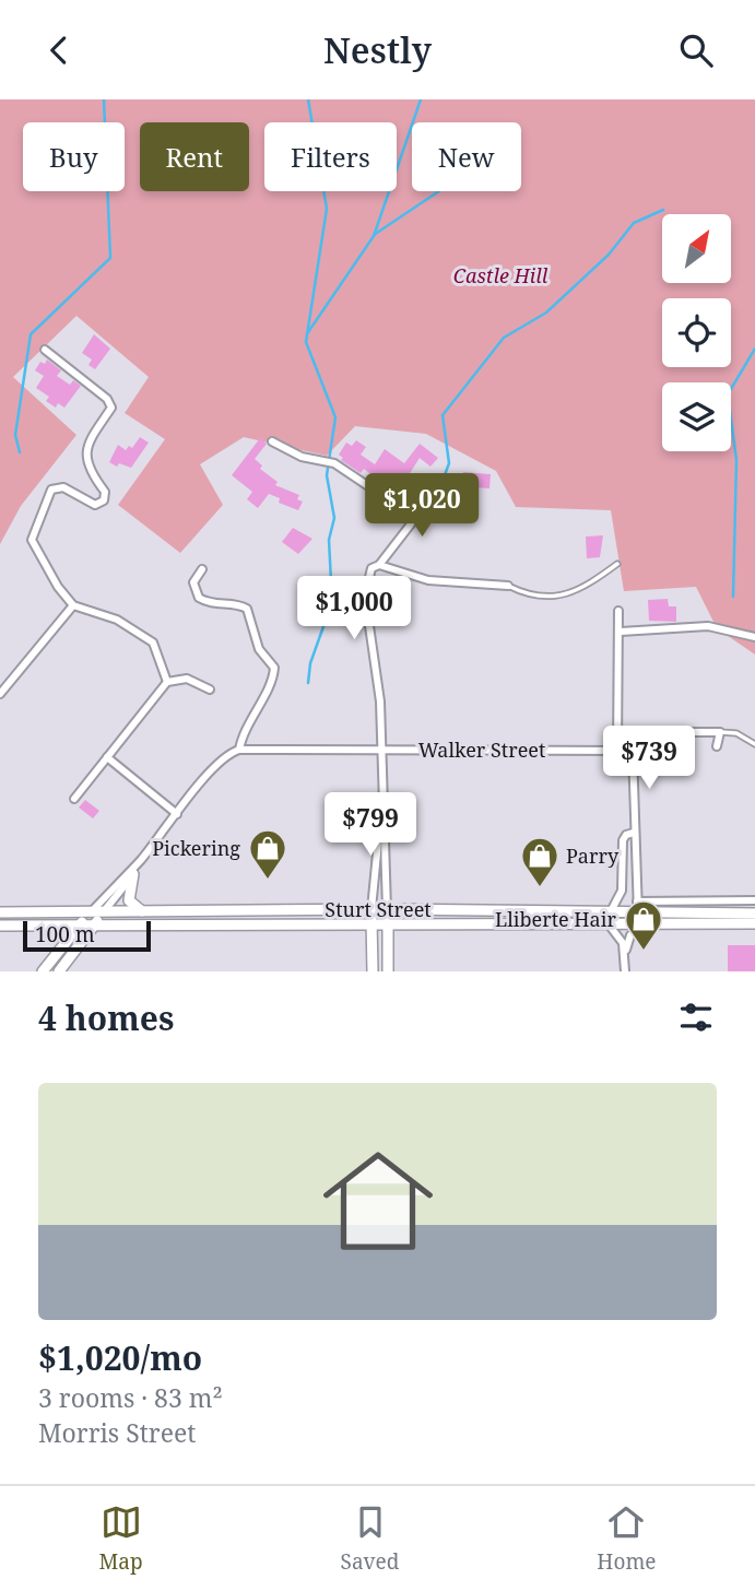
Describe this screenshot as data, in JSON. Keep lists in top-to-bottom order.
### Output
{
  "streets": {
    "main road": ["Sturt Street"],
    "street": ["Walker Street"]
  },
  "parks": ["Castle Hill"],
  "places": {
    "shop": ["Pickering", "Parry", "Lliberte Hair"]
  },
  "scale_bar": "100 m",
  "north": "top right",
  "page": {
    "header": "Nestly",
    "chip": [
      "Buy",
      "Rent",
      "Filters",
      "New"
    ],
    "price": [
      "$1,020",
      "$1,000",
      "$739",
      "$799"
    ],
    "scale": "100 m",
    "heading": "4 homes",
    "list": [
      {
        "name": "$1,020/mo",
        "note": "3 rooms · 83 m² · Morris Street"
      }
    ],
    "tabs": ["Map", "Saved", "Home"]
  }
}
